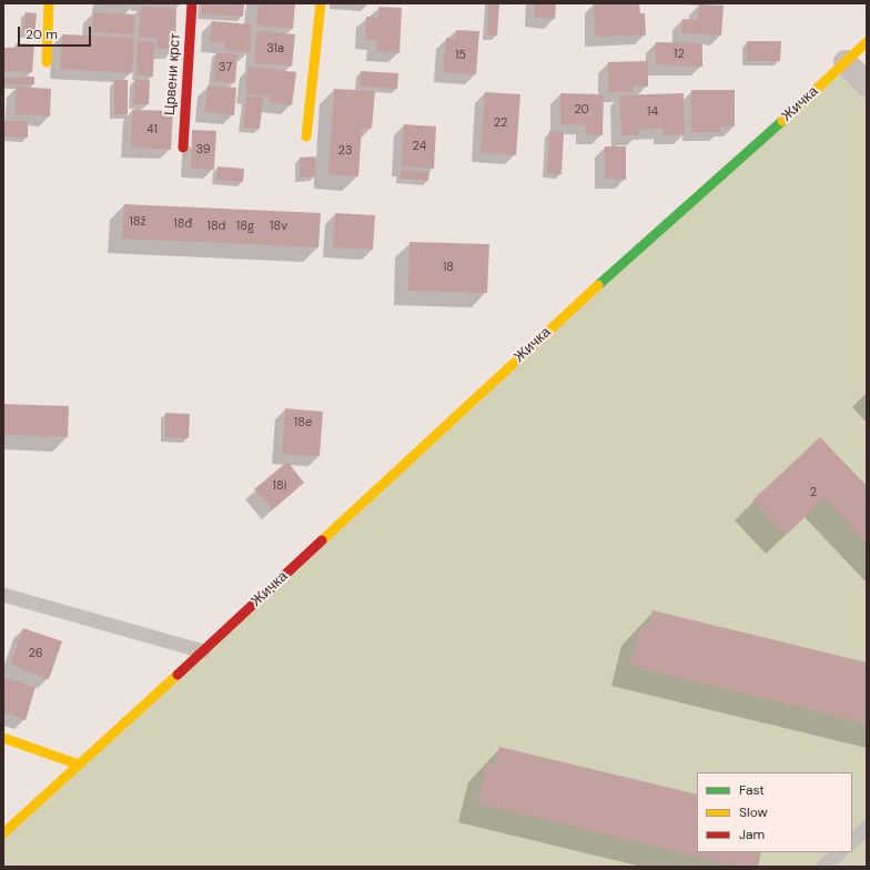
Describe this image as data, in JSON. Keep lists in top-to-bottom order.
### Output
{
  "streets": {
    "main road": ["Црвени крст", "Жичка"]
  },
  "house_numbers": [
    "31a",
    "12",
    "15",
    "37",
    "20",
    "14",
    "22",
    "41",
    "24",
    "39",
    "23",
    "18ž",
    "18đ",
    "18d",
    "18g",
    "18v",
    "18",
    "18e",
    "18i",
    "2",
    "26"
  ],
  "legend": ["Fast", "Slow", "Jam"],
  "scale_bar": "20 m"
}
